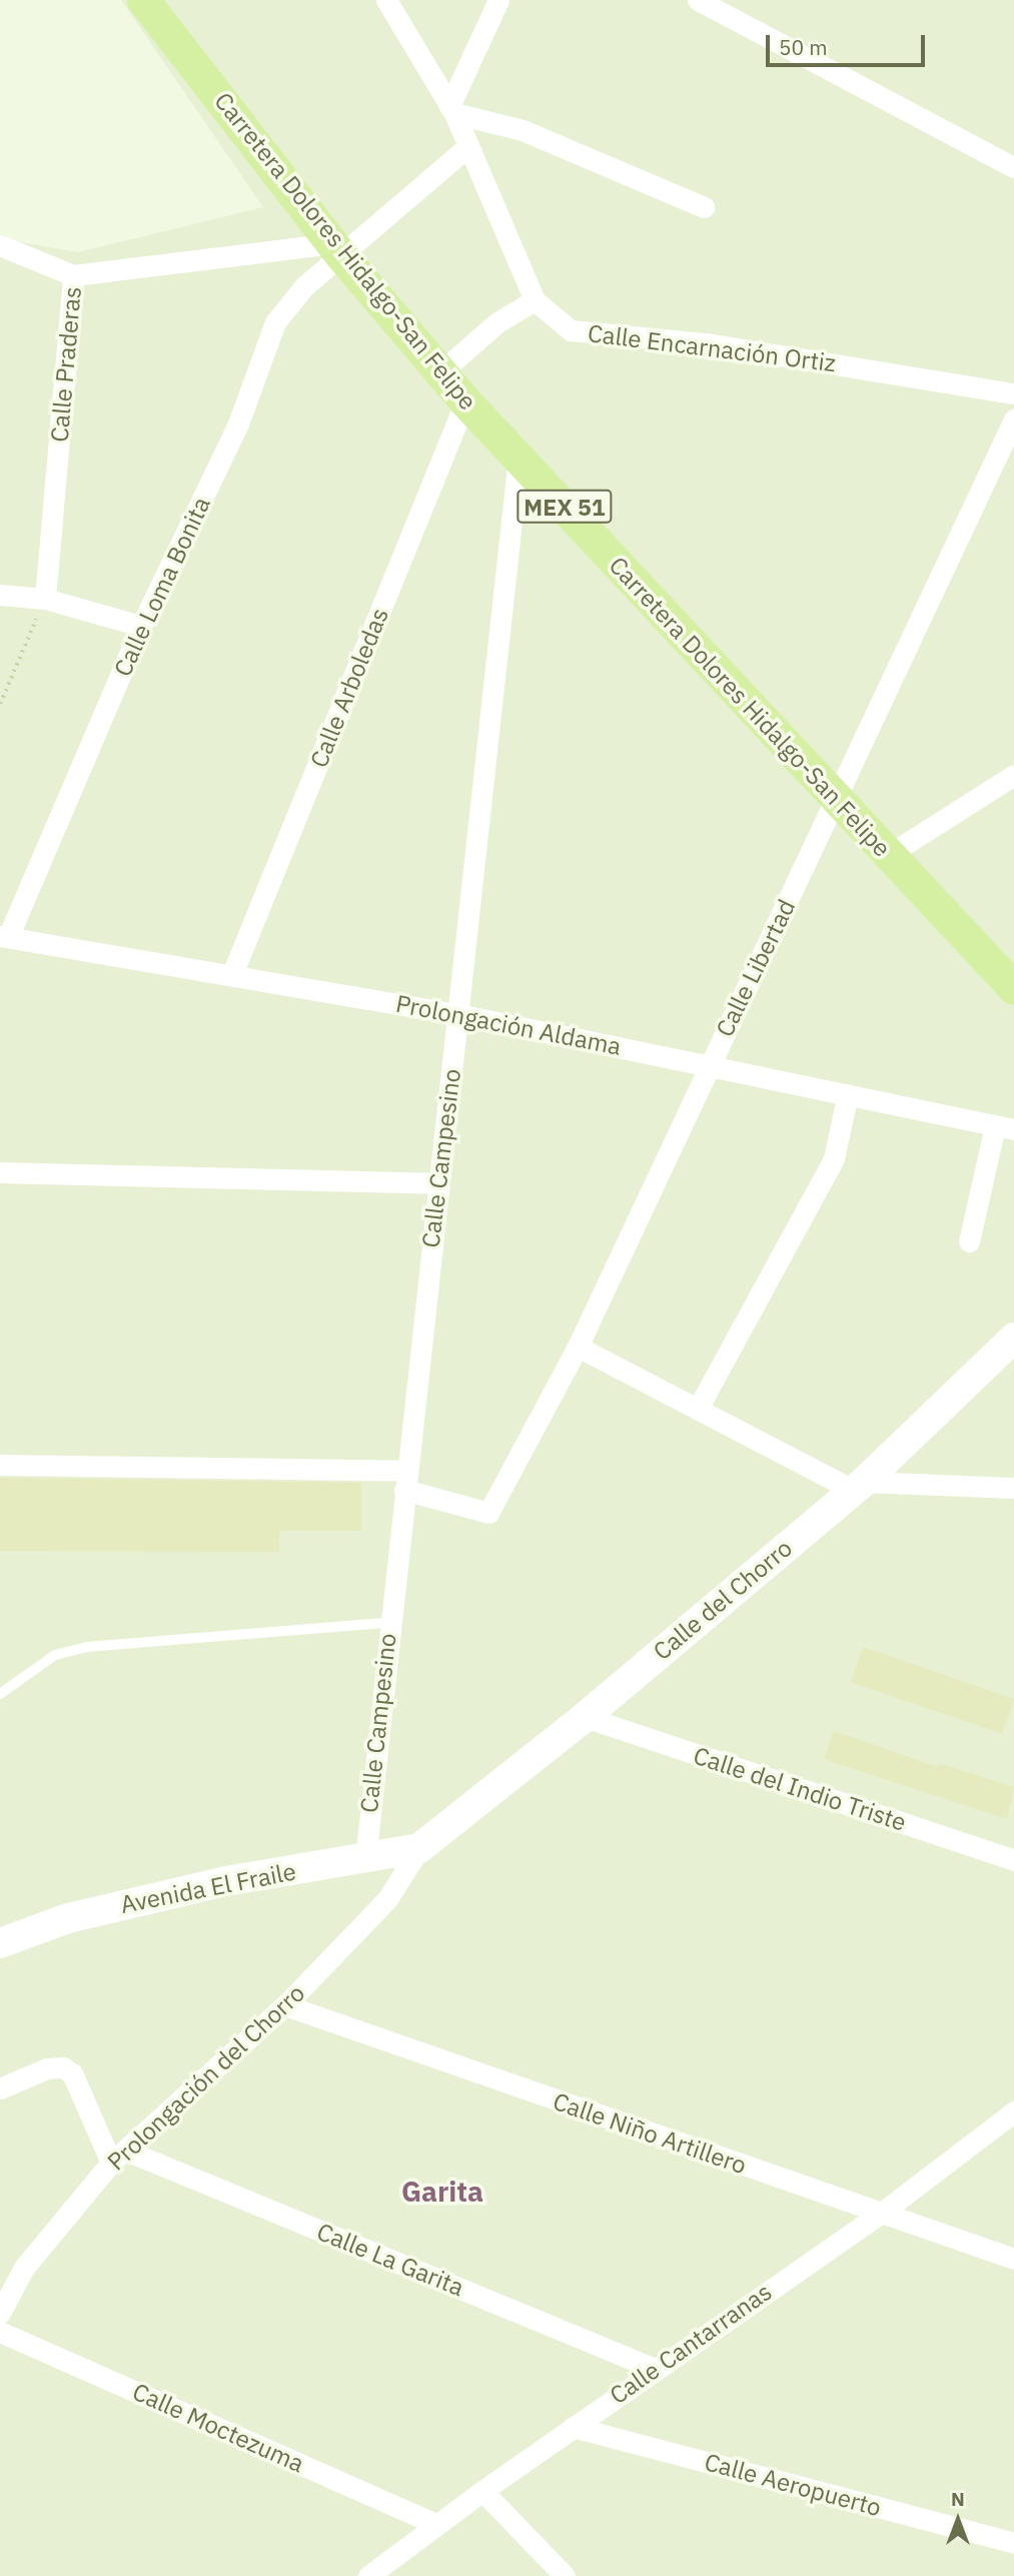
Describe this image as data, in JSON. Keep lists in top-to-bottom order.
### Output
{
  "streets": {
    "main road": ["Carretera Dolores Hidalgo-San Felipe", "MEX 51"],
    "street": [
      "Calle Encarnación Ortiz",
      "Calle Praderas",
      "Calle Loma Bonita",
      "Calle Arboledas",
      "Calle Libertad",
      "Prolongación Aldama",
      "Calle Campesino",
      "Calle del Chorro",
      "Calle del Indio Triste",
      "Avenida El Fraile",
      "Prolongación del Chorro",
      "Calle Niño Artillero",
      "Calle La Garita",
      "Calle Cantarranas",
      "Calle Moctezuma",
      "Calle Aeropuerto"
    ]
  },
  "crossings": [
    ["Carretera Dolores Hidalgo-San Felipe", "Calle Praderas"],
    ["Carretera Dolores Hidalgo-San Felipe", "Calle Loma Bonita"],
    ["Carretera Dolores Hidalgo-San Felipe", "Calle Arboledas"],
    ["Carretera Dolores Hidalgo-San Felipe", "Calle Libertad"],
    ["Carretera Dolores Hidalgo-San Felipe", "Calle Campesino"],
    ["Calle Praderas", "Calle Loma Bonita"],
    ["Calle Loma Bonita", "Prolongación Aldama"],
    ["Calle Arboledas", "Prolongación Aldama"],
    ["Calle Libertad", "Prolongación Aldama"],
    ["Calle Libertad", "Calle Campesino"],
    ["Prolongación Aldama", "Calle Campesino"],
    ["Calle Campesino", "Avenida El Fraile"],
    ["Calle del Chorro", "Calle del Indio Triste"],
    ["Calle del Chorro", "Avenida El Fraile"],
    ["Calle del Chorro", "Prolongación del Chorro"],
    ["Avenida El Fraile", "Prolongación del Chorro"],
    ["Prolongación del Chorro", "Calle Niño Artillero"],
    ["Prolongación del Chorro", "Calle La Garita"],
    ["Calle Niño Artillero", "Calle Cantarranas"],
    ["Calle La Garita", "Calle Cantarranas"],
    ["Calle Cantarranas", "Calle Moctezuma"],
    ["Calle Cantarranas", "Calle Aeropuerto"]
  ],
  "districts": ["Garita"],
  "scale_bar": "50 m",
  "north": "top"
}
